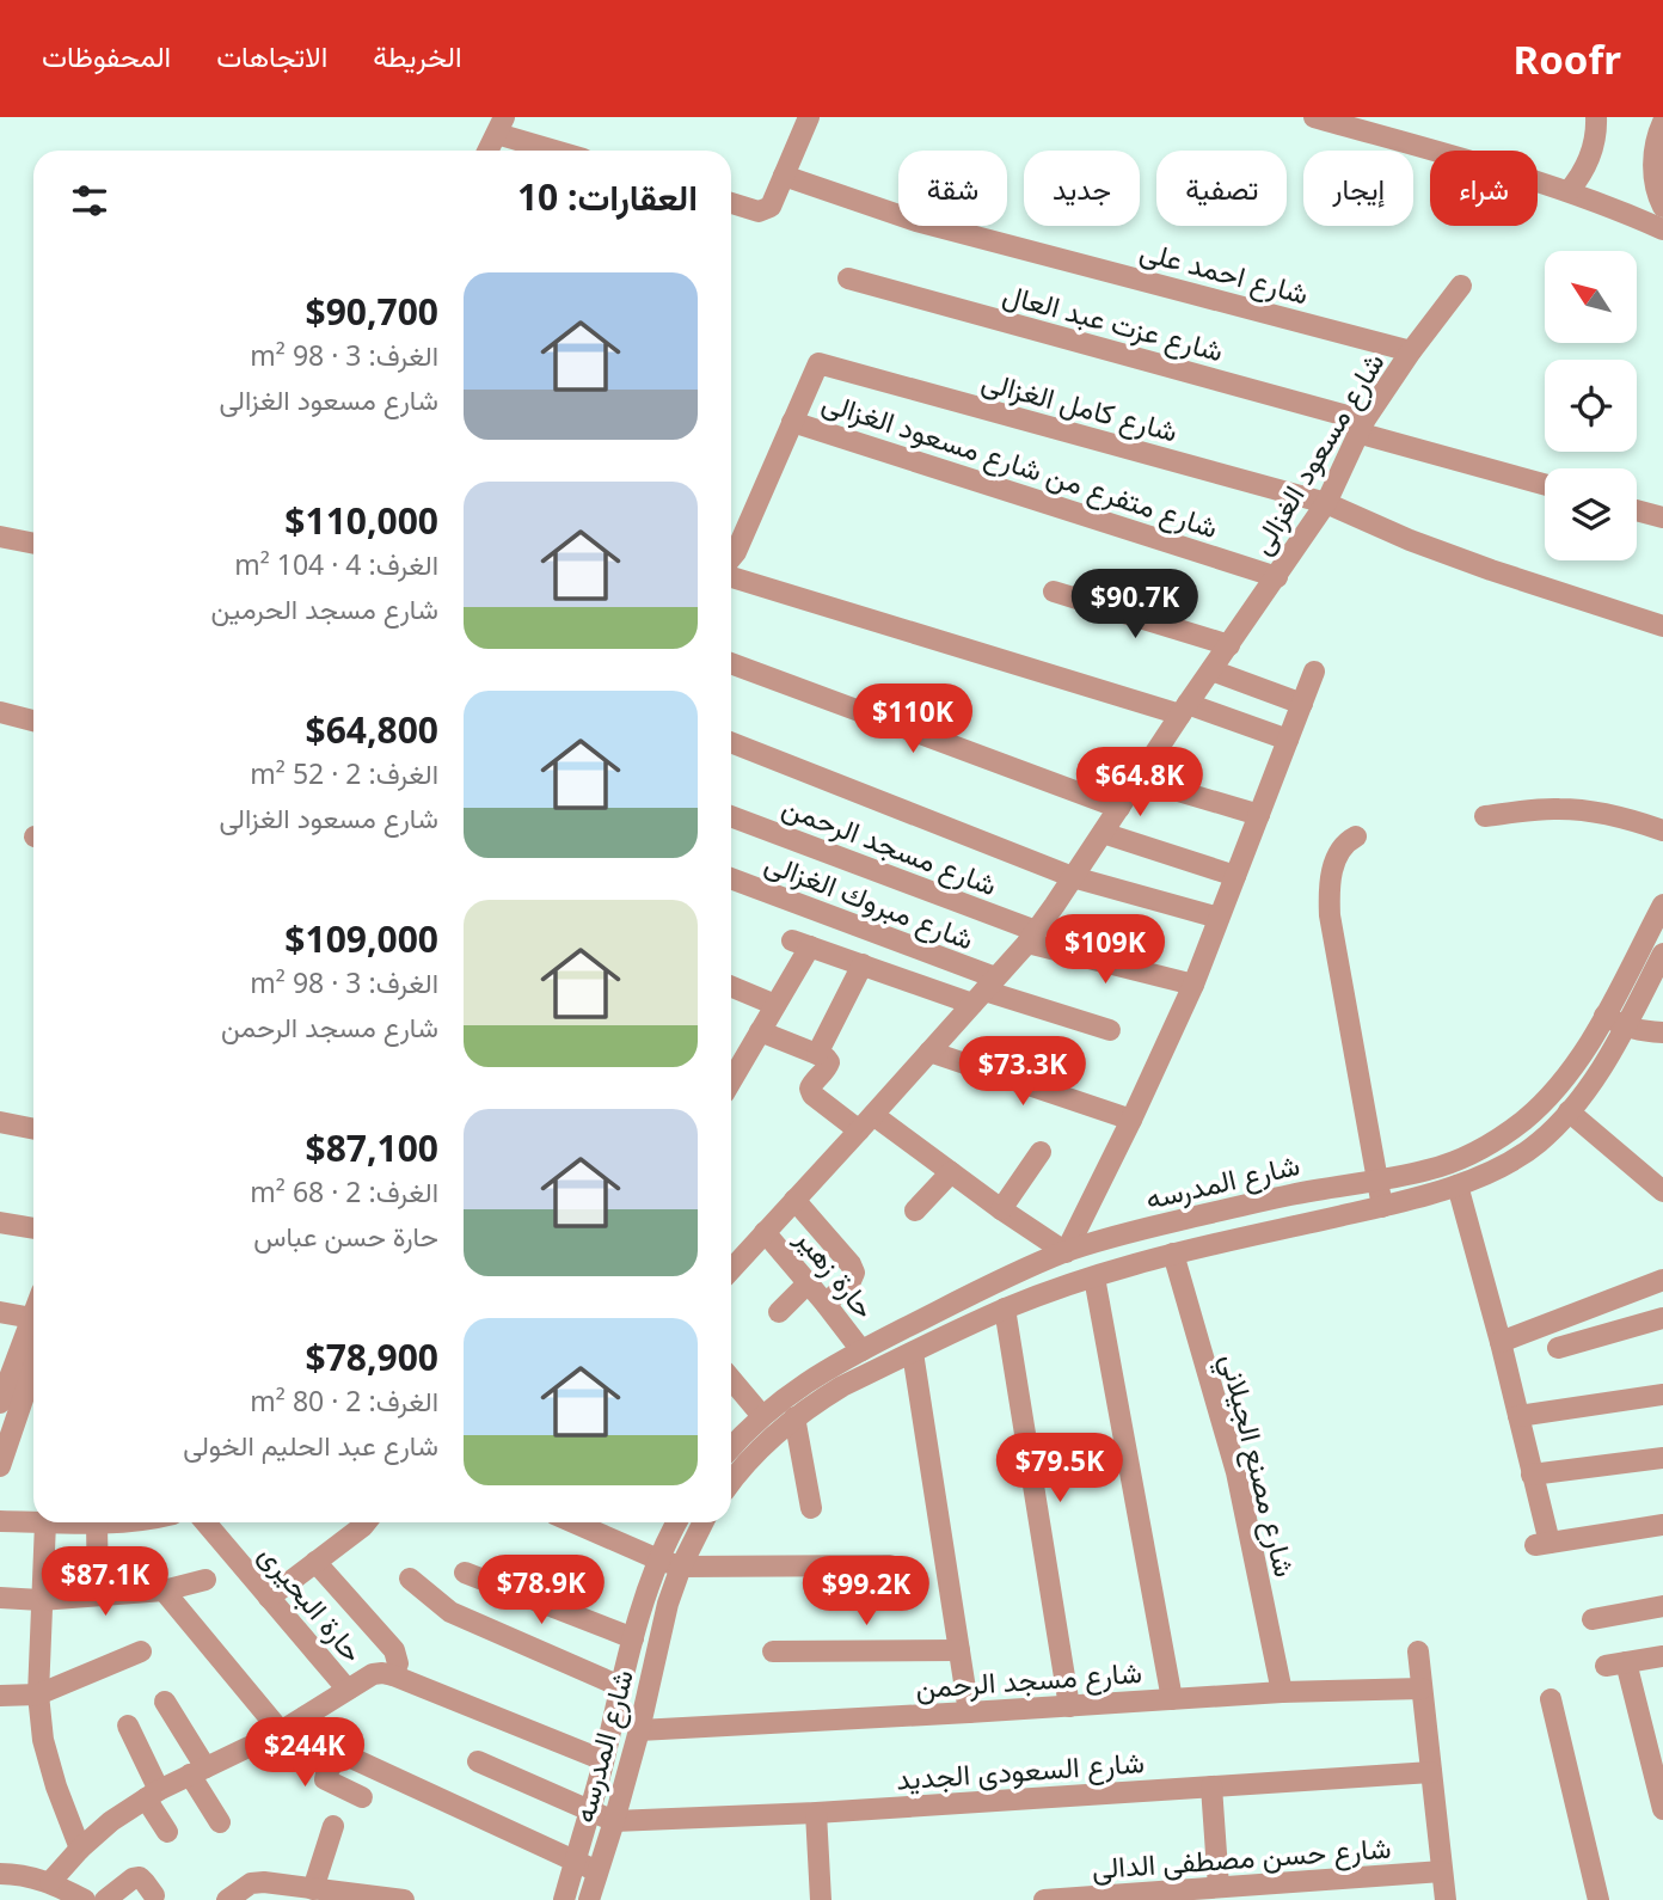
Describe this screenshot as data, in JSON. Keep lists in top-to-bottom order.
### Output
{
  "streets": {
    "street": [
      "شارع احمد على",
      "شارع عزت عبد العال",
      "شارع كامل الغزالى",
      "شارع مسعود الغزالى",
      "شارع متفرع من شارع مسعود الغزالى",
      "شارع مسجد الرحمن",
      "شارع مبروك الغزالى",
      "شارع المدرسه",
      "حارة زهير",
      "شارع مصنع الجيلاني",
      "حارة البحيرى",
      "شارع السعودى الجديد",
      "شارع حسن مصطفى الدالى"
    ]
  },
  "crossings": [
    ["شارع احمد على", "شارع مسعود الغزالى"],
    ["شارع عزت عبد العال", "شارع مسعود الغزالى"],
    ["شارع كامل الغزالى", "شارع مسعود الغزالى"],
    ["شارع كامل الغزالى", "شارع متفرع من شارع مسعود الغزالى"],
    ["شارع مسعود الغزالى", "شارع متفرع من شارع مسعود الغزالى"],
    ["شارع مسعود الغزالى", "شارع مسجد الرحمن"],
    ["شارع مسعود الغزالى", "شارع مبروك الغزالى"],
    ["شارع مسعود الغزالى", "حارة زهير"],
    ["شارع مسجد الرحمن", "شارع المدرسه"],
    ["شارع مسجد الرحمن", "شارع مصنع الجيلاني"],
    ["شارع المدرسه", "حارة زهير"],
    ["شارع المدرسه", "شارع مصنع الجيلاني"],
    ["شارع المدرسه", "شارع السعودى الجديد"]
  ],
  "north": "top left",
  "page": {
    "header": "Roofr",
    "nav": ["الخريطة", "الاتجاهات", "المحفوظات"],
    "chip": [
      "شراء",
      "إيجار",
      "تصفية",
      "جديد",
      "شقة"
    ],
    "heading": "العقارات: 10",
    "list": [
      {
        "name": "$90,700",
        "note": "الغرف: 3 · 98 m² · شارع مسعود الغزالى"
      },
      {
        "name": "$110,000",
        "note": "الغرف: 4 · 104 m² · شارع مسجد الحرمين"
      },
      {
        "name": "$64,800",
        "note": "الغرف: 2 · 52 m² · شارع مسعود الغزالى"
      },
      {
        "name": "$109,000",
        "note": "الغرف: 3 · 98 m² · شارع مسجد الرحمن"
      },
      {
        "name": "$87,100",
        "note": "الغرف: 2 · 68 m² · حارة حسن عباس"
      },
      {
        "name": "$78,900",
        "note": "الغرف: 2 · 80 m² · شارع عبد الحليم الخولى"
      }
    ],
    "price": [
      "$90.7K",
      "$110K",
      "$64.8K",
      "$109K",
      "$73.3K",
      "$79.5K",
      "$87.1K",
      "$78.9K",
      "$99.2K",
      "$244K"
    ]
  }
}
